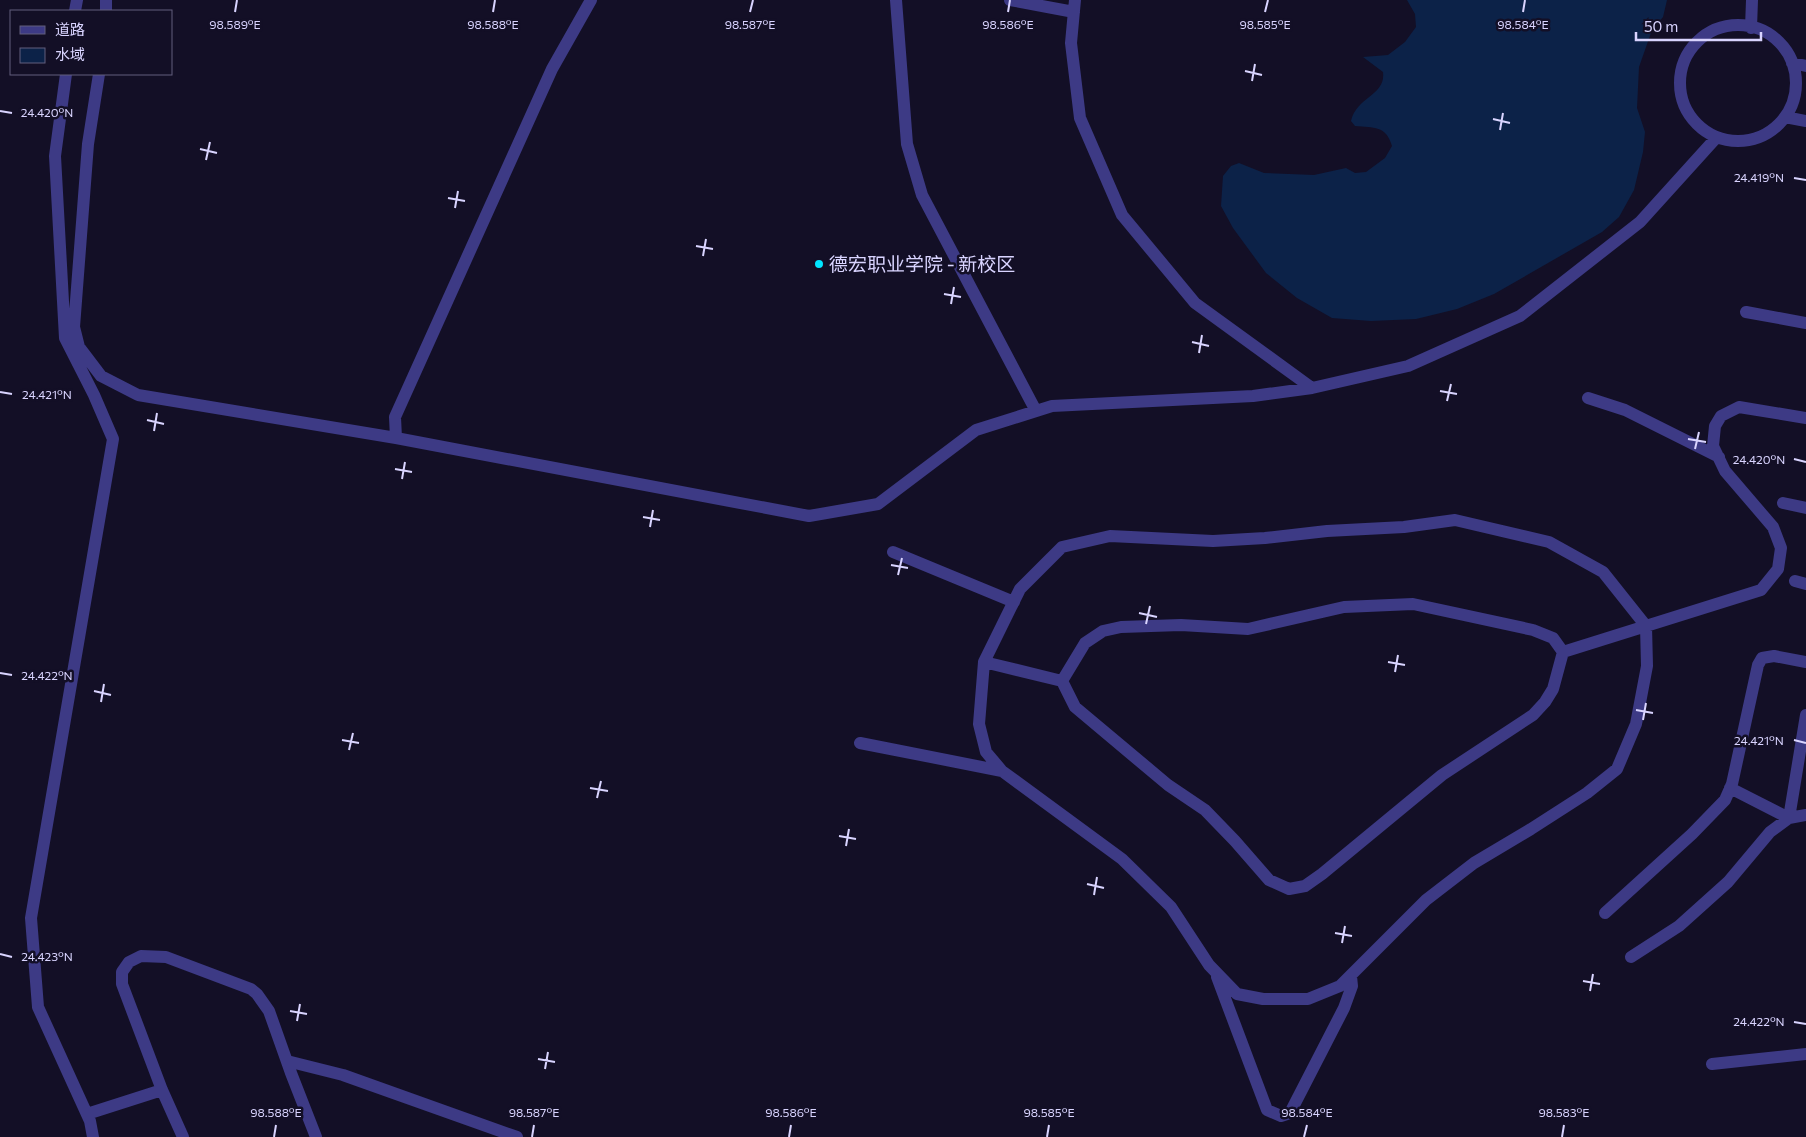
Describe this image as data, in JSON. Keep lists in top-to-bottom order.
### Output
{
  "places": ["德宏职业学院 - 新校区"],
  "legend": ["道路", "水域"],
  "scale_bar": "50 m",
  "coordinates": [
    "98.589°E",
    "98.588°E",
    "98.587°E",
    "98.586°E",
    "98.585°E",
    "98.584°E",
    "24.420°N",
    "24.419°N",
    "24.421°N",
    "24.422°N",
    "24.423°N",
    "98.583°E"
  ]
}
